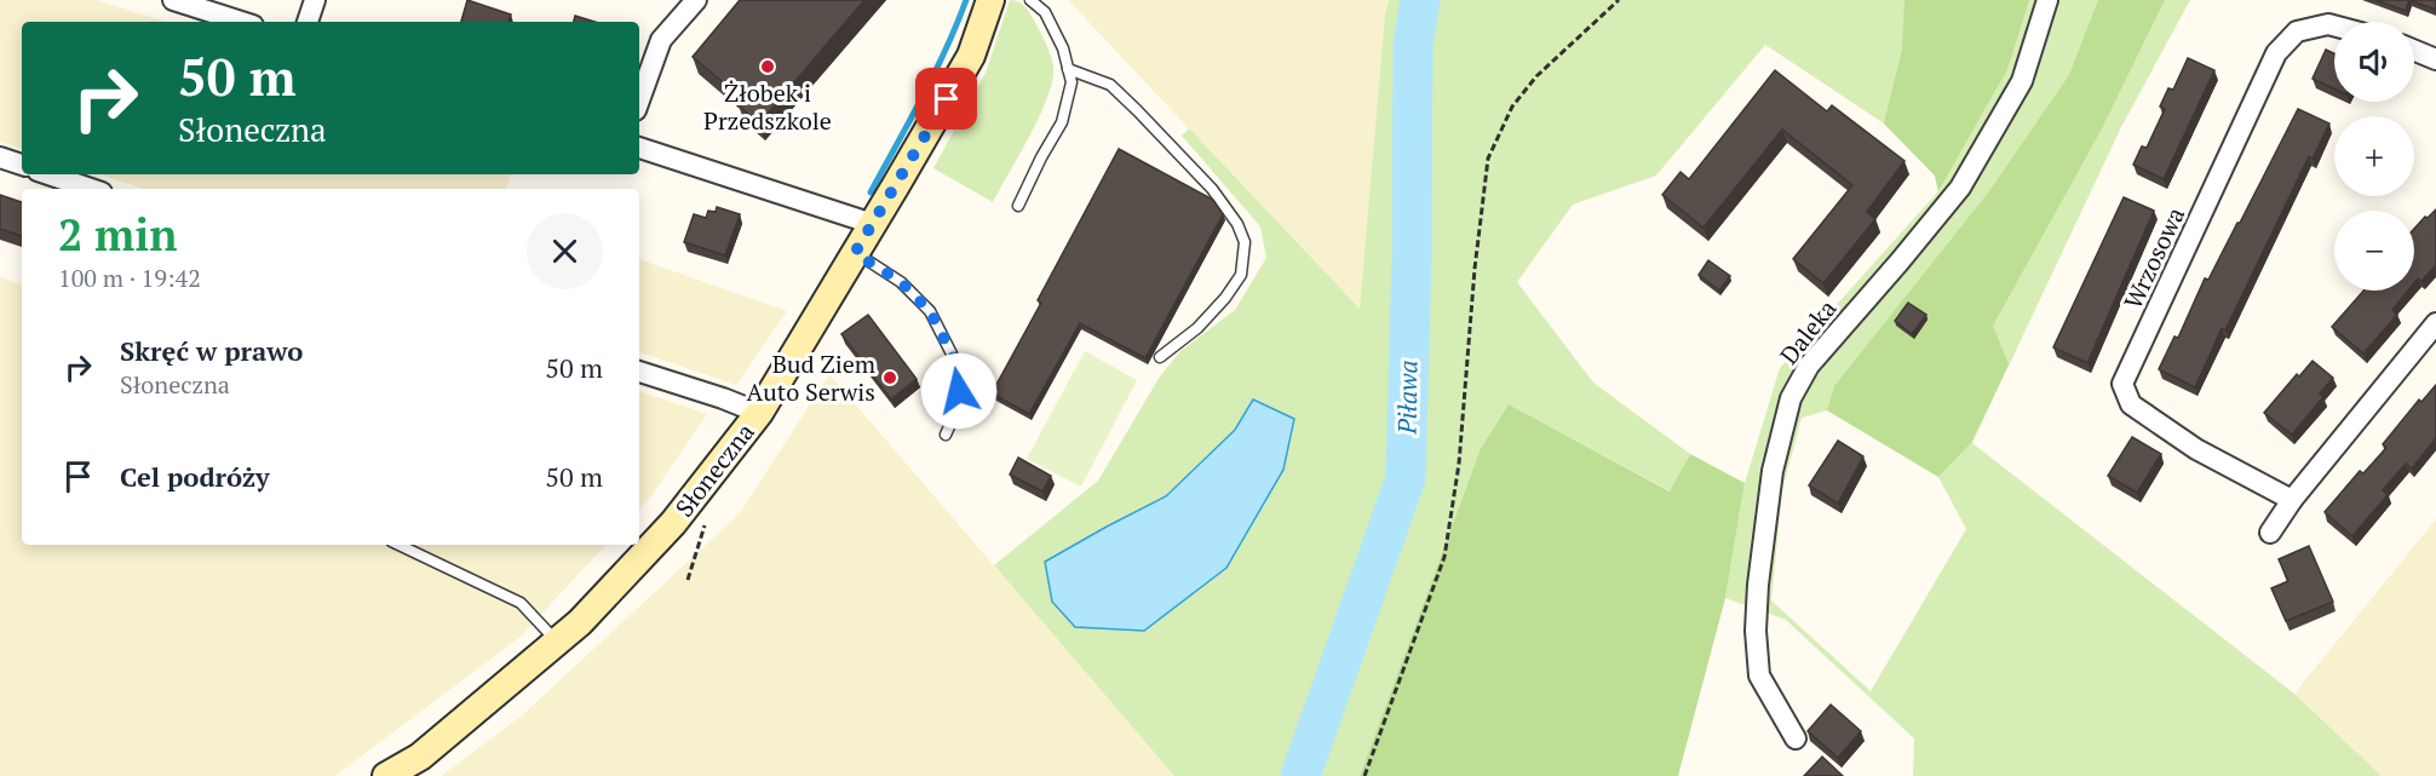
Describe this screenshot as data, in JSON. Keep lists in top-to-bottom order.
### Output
{
  "streets": {
    "street": ["Wrzosowa", "Daleka", "Słoneczna"]
  },
  "water": ["Piława"],
  "places": ["Żłobek i Przedszkole", "Bud Ziem Auto Serwis"],
  "page": {
    "map_buttons": ["+", "−"],
    "turn": ["50 m", "Słoneczna"],
    "heading": ["2 min", "100 m · 19:42"],
    "list": [
      {
        "name": "Skręć w prawo",
        "note": "Słoneczna",
        "value": "50 m"
      },
      {
        "name": "Cel podróży",
        "value": "50 m"
      }
    ]
  }
}
